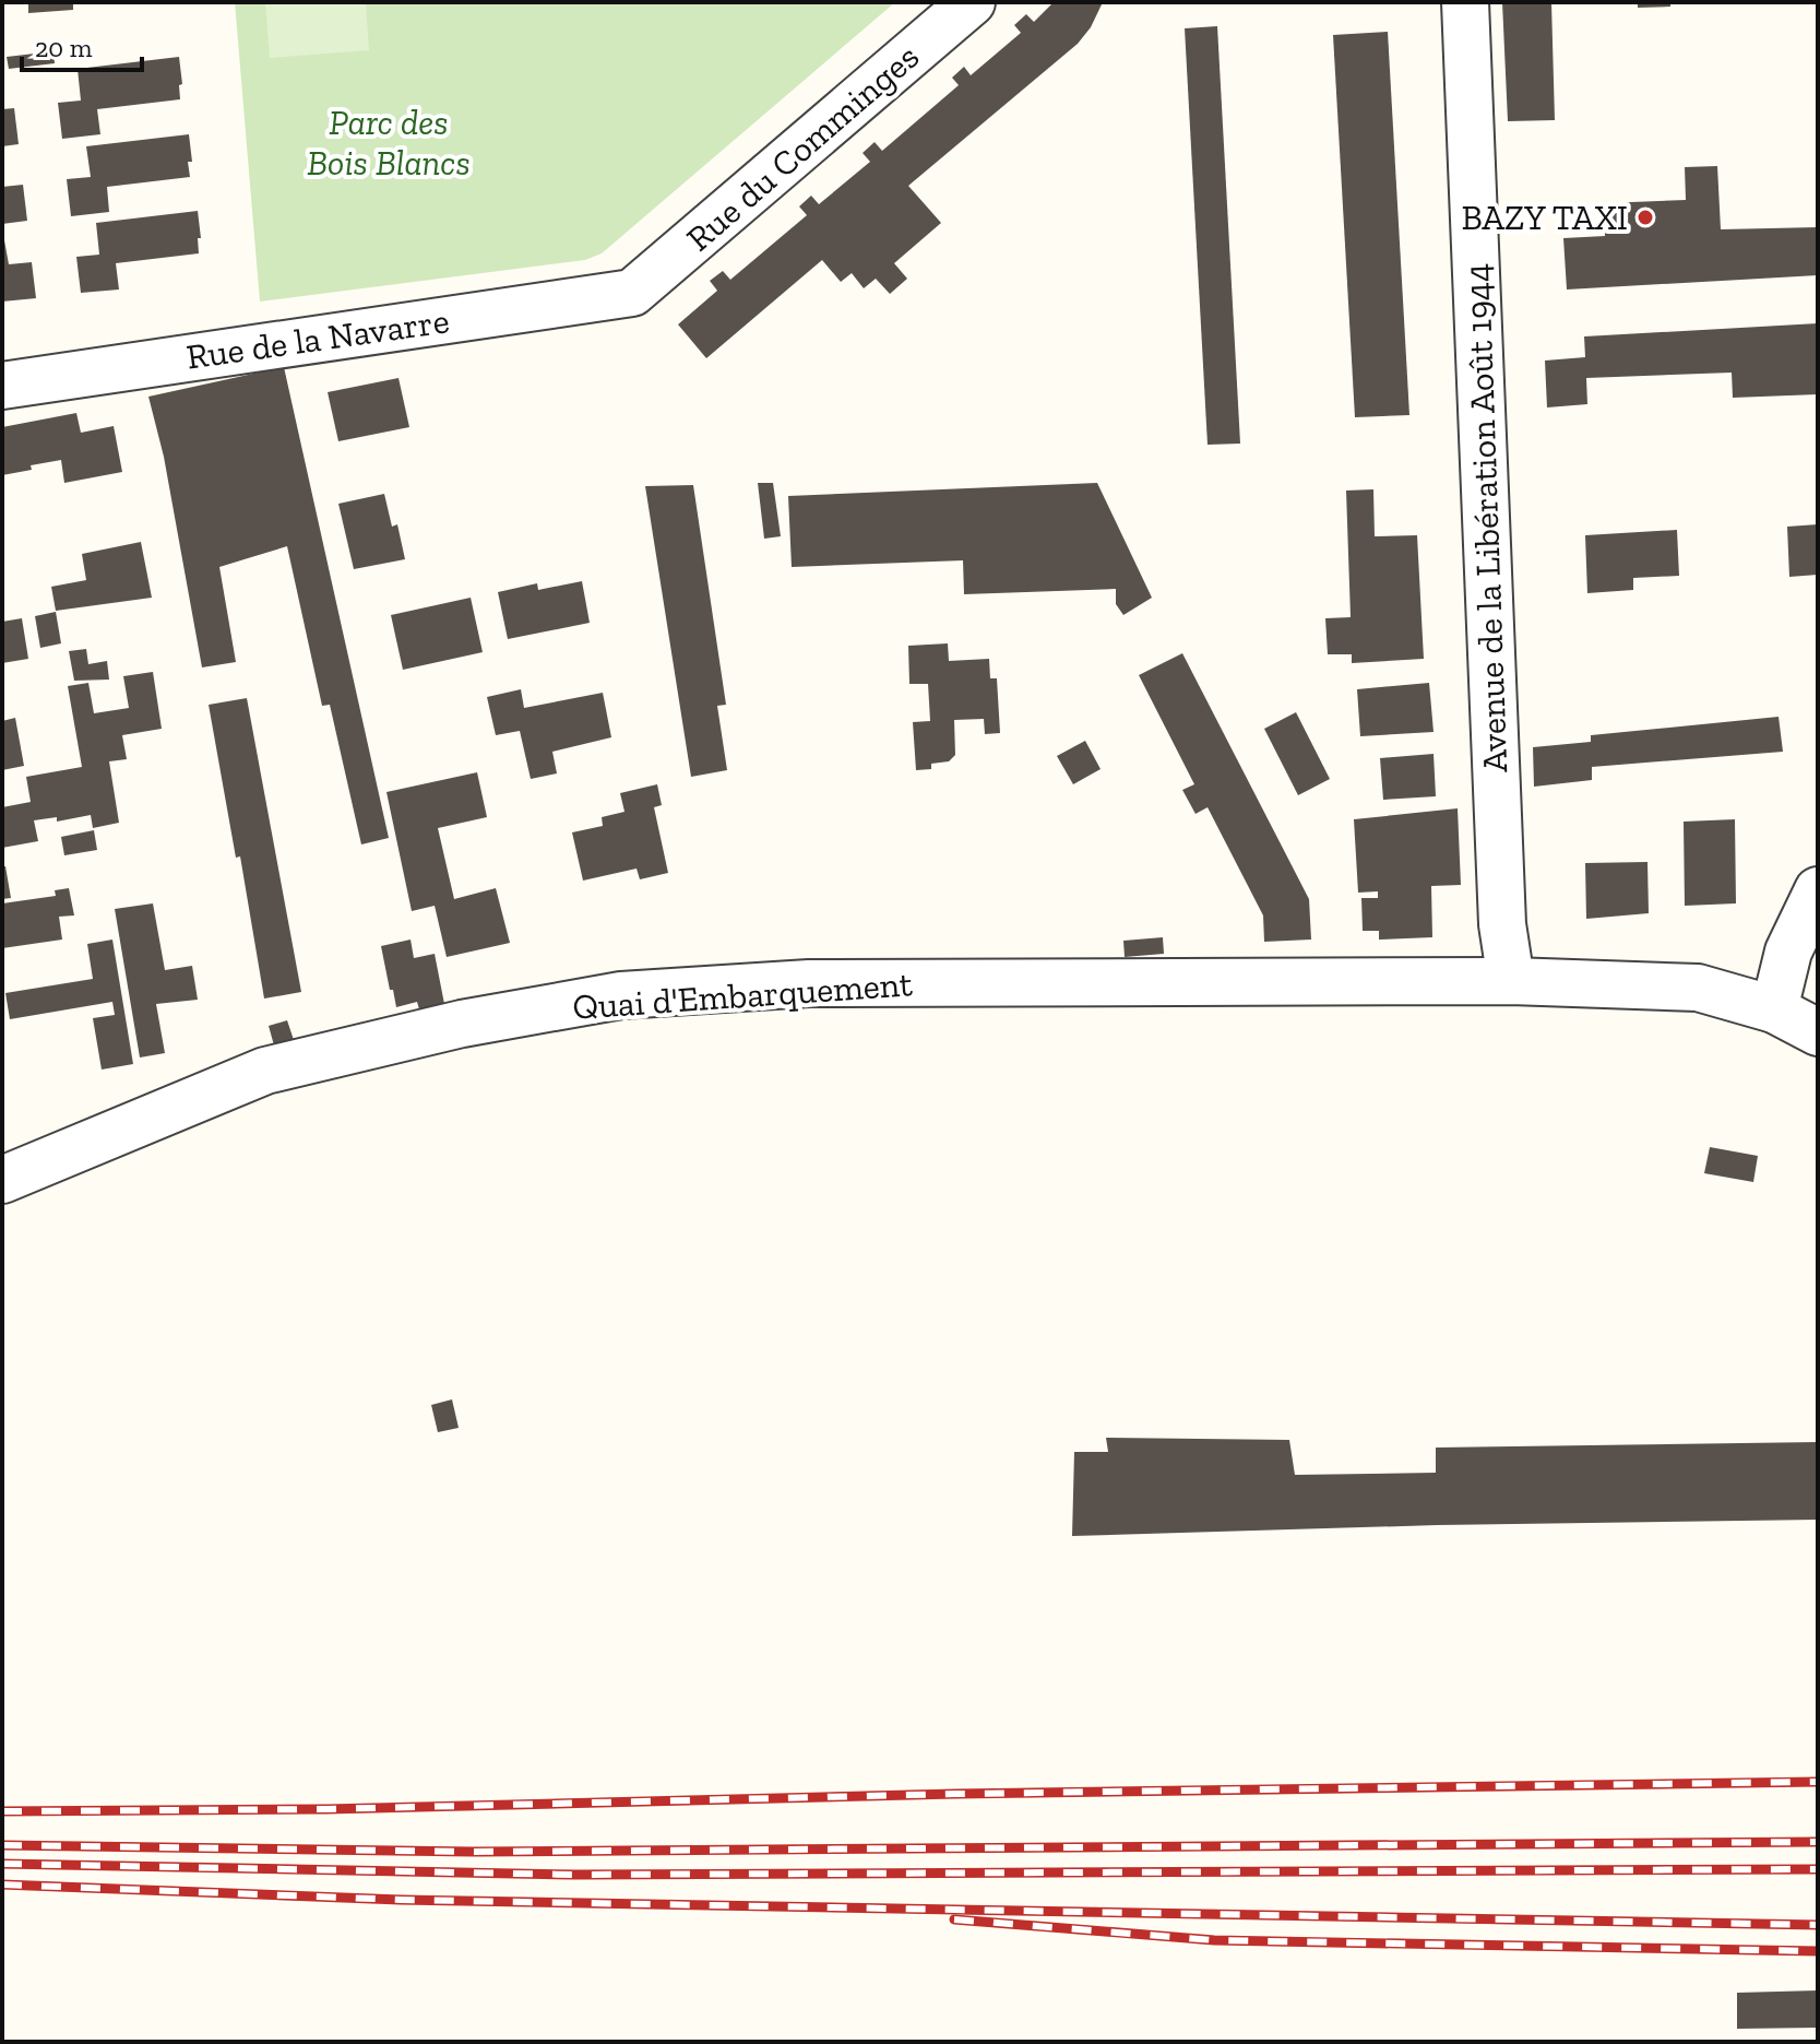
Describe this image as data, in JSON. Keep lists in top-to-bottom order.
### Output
{
  "streets": {
    "street": [
      "Rue du Comminges",
      "Rue de la Navarre",
      "Avenue de la Libération Août 1944",
      "Quai d'Embarquement"
    ]
  },
  "crossings": [
    ["Rue du Comminges", "Rue de la Navarre"],
    ["Avenue de la Libération Août 1944", "Quai d'Embarquement"]
  ],
  "parks": ["Parc des Bois Blancs"],
  "places": ["BAZY TAXI"],
  "scale_bar": "20 m"
}
